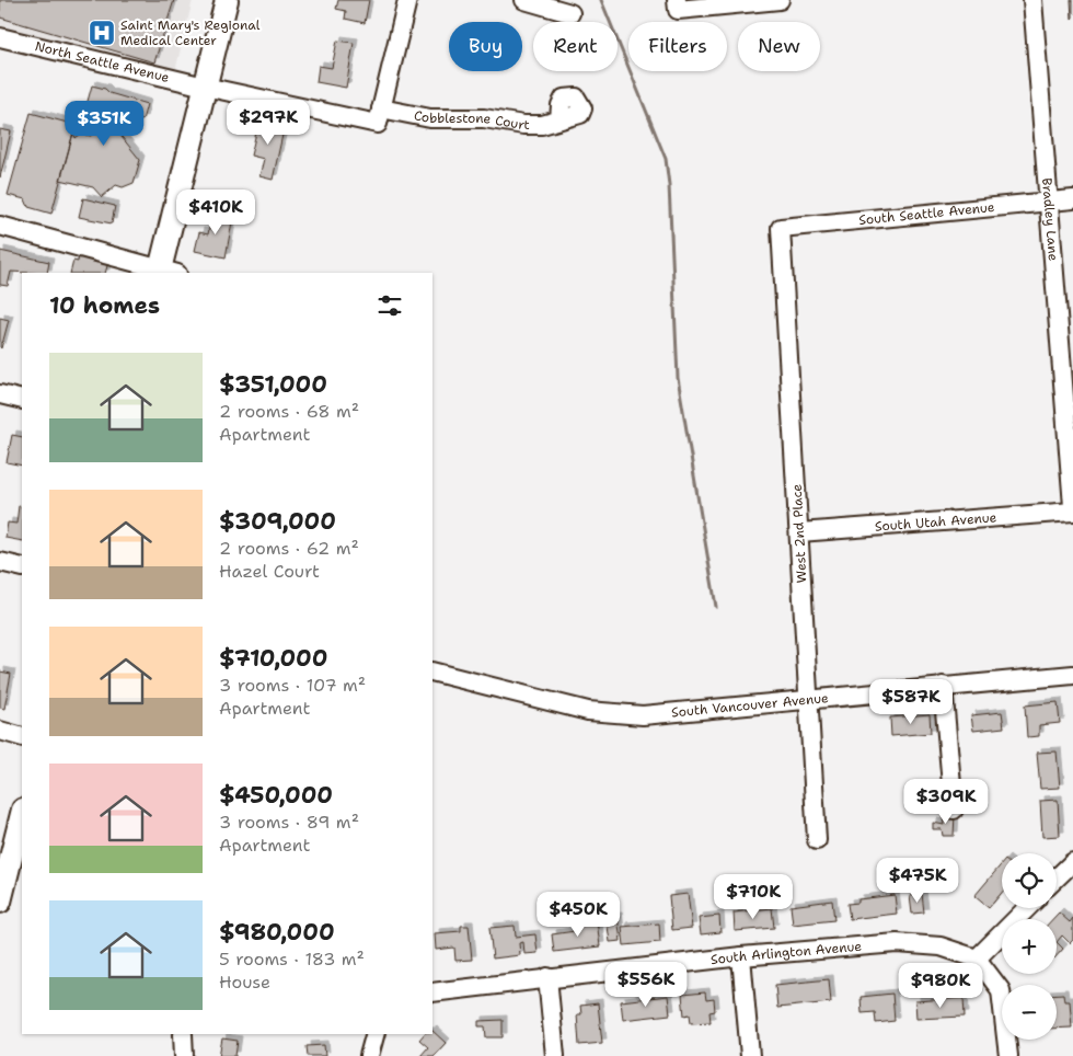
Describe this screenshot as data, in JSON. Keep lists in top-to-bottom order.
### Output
{
  "streets": {
    "street": [
      "North Seattle Avenue",
      "Cobblestone Court",
      "South Seattle Avenue",
      "Bradley Lane",
      "South Utah Avenue",
      "West 2nd Place",
      "South Vancouver Avenue",
      "South Arlington Avenue"
    ]
  },
  "crossings": [
    ["South Seattle Avenue", "Bradley Lane"],
    ["South Seattle Avenue", "West 2nd Place"],
    ["South Utah Avenue", "West 2nd Place"],
    ["West 2nd Place", "South Vancouver Avenue"]
  ],
  "places": {
    "hospital": ["Saint Mary's Regional Medical Center"]
  },
  "page": {
    "chip": [
      "Buy",
      "Rent",
      "Filters",
      "New"
    ],
    "price": [
      "$297K",
      "$351K",
      "$410K",
      "$587K",
      "$309K",
      "$475K",
      "$710K",
      "$450K",
      "$556K",
      "$980K"
    ],
    "heading": "10 homes",
    "list": [
      {
        "name": "$351,000",
        "note": "2 rooms · 68 m² · Apartment"
      },
      {
        "name": "$309,000",
        "note": "2 rooms · 62 m² · Hazel Court"
      },
      {
        "name": "$710,000",
        "note": "3 rooms · 107 m² · Apartment"
      },
      {
        "name": "$450,000",
        "note": "3 rooms · 89 m² · Apartment"
      },
      {
        "name": "$980,000",
        "note": "5 rooms · 183 m² · House"
      }
    ],
    "map_buttons": ["+", "−"]
  }
}
